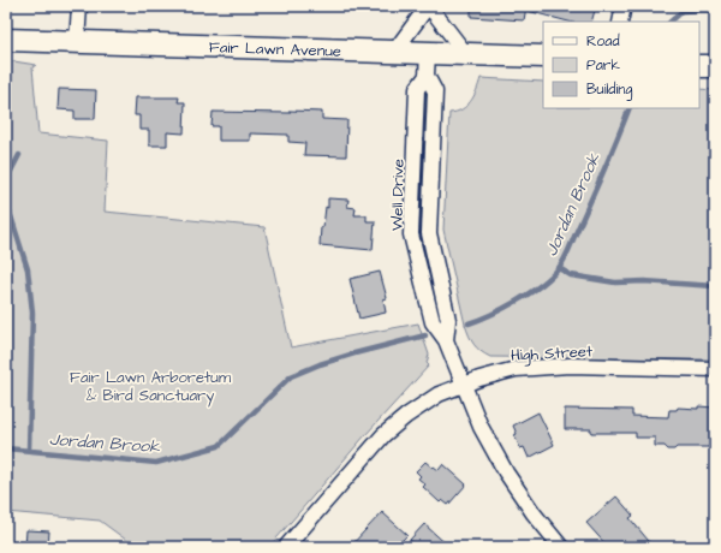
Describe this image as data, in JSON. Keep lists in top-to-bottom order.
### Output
{
  "streets": {
    "main road": ["Fair Lawn Avenue"],
    "street": ["High Street"]
  },
  "water": ["Jordan Brook"],
  "parks": ["Fair Lawn Arboretum & Bird Sanctuary"],
  "legend": ["Road", "Park", "Building"]
}
